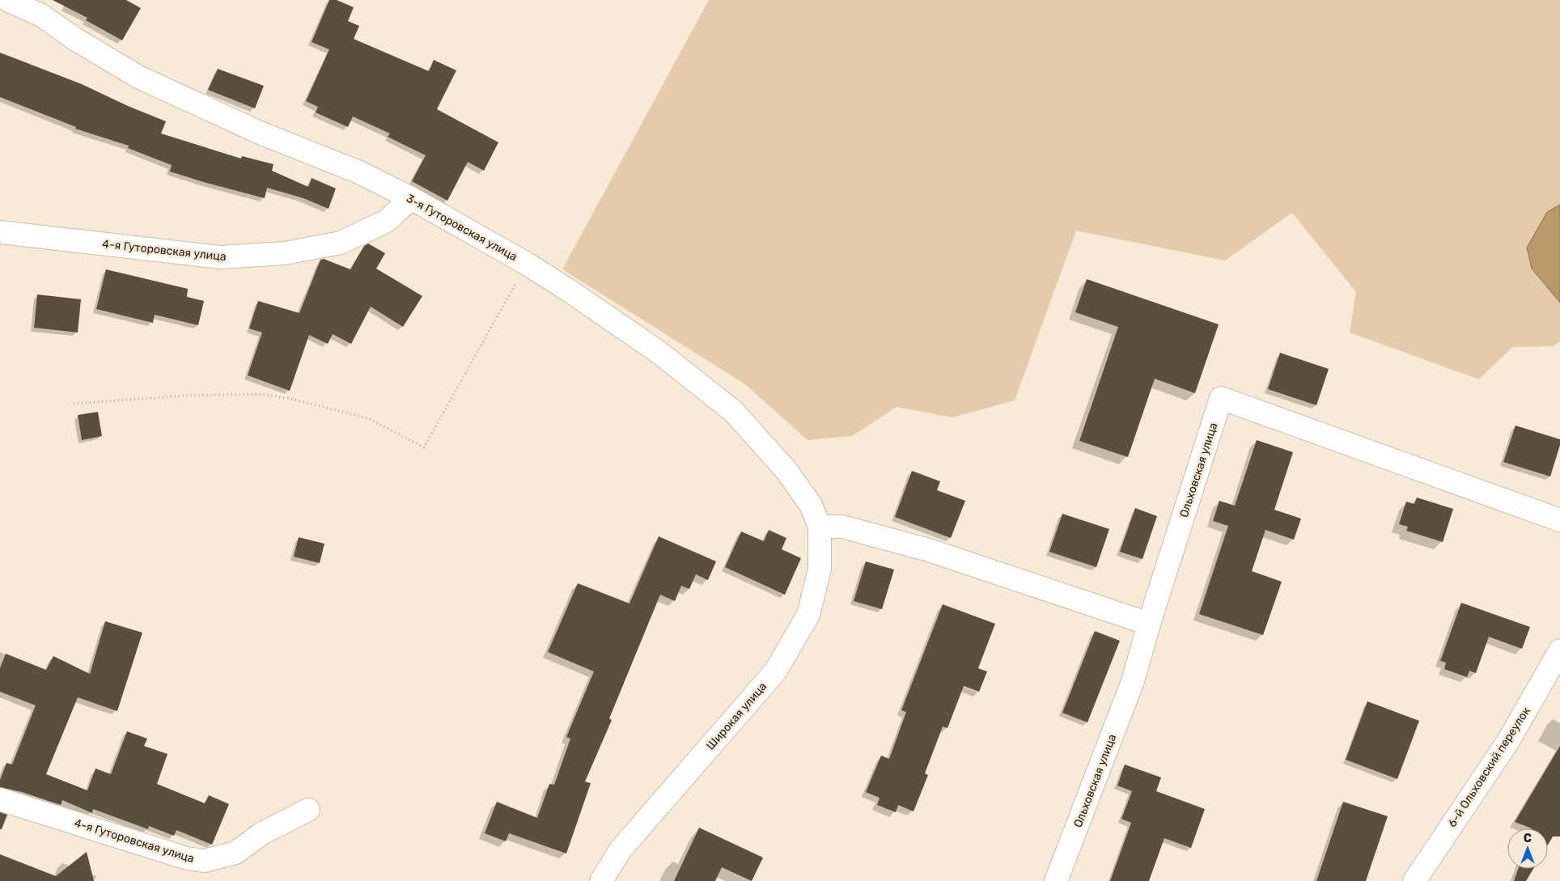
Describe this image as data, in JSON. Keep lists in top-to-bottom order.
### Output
{
  "streets": {
    "street": [
      "3-я Гуторовская улица",
      "4-я Гуторовская улица",
      "Ольховская улица",
      "Широкая улица",
      "6-й Ольховский переулок"
    ]
  },
  "crossings": [
    ["3-я Гуторовская улица", "4-я Гуторовская улица"],
    ["3-я Гуторовская улица", "Широкая улица"]
  ],
  "north": "top"
}
